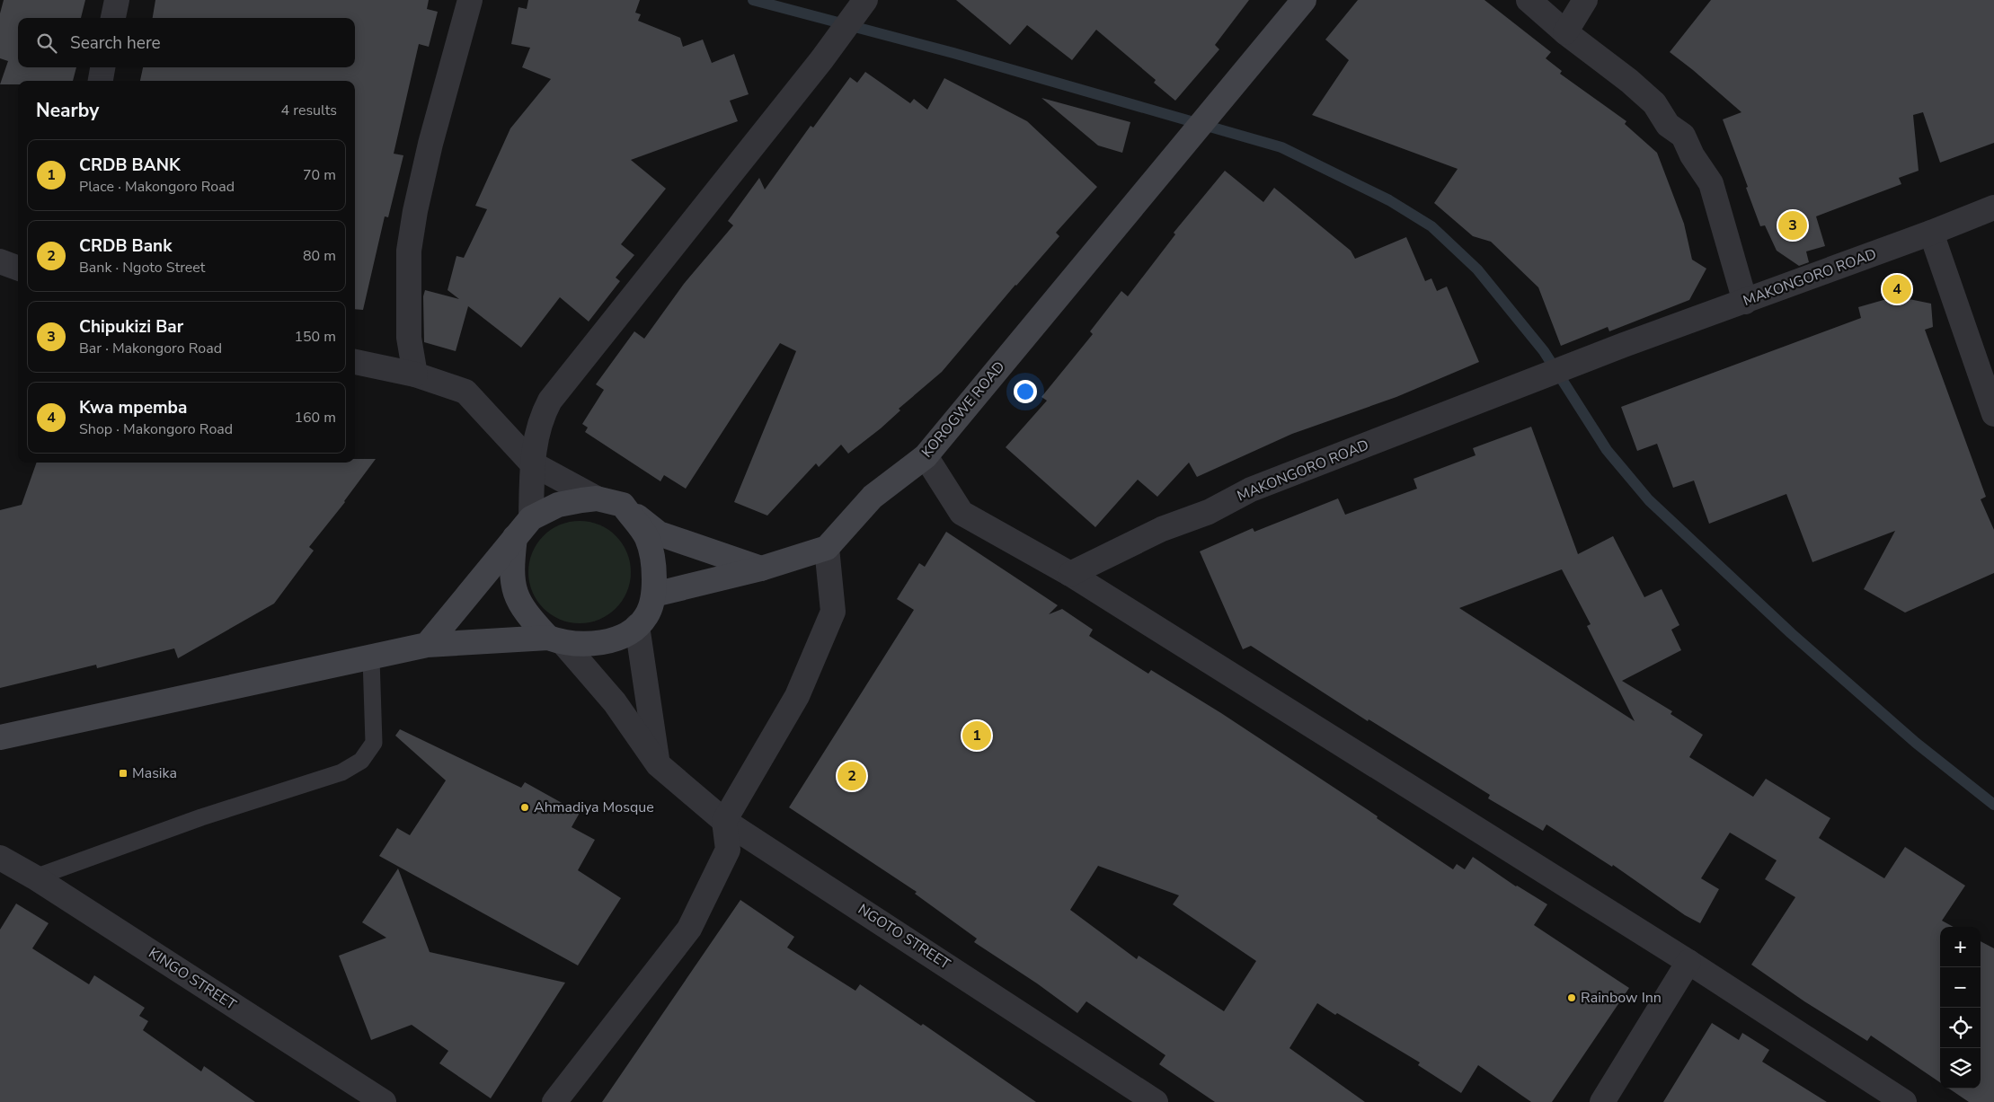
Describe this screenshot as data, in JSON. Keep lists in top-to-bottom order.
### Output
{
  "streets": {
    "main road": ["KOROGWE ROAD"],
    "street": ["MAKONGORO ROAD", "NGOTO STREET", "KINGO STREET"]
  },
  "places": {
    "transit": ["Masika"],
    "other": ["Ahmadiya Mosque", "Rainbow Inn"]
  },
  "page": {
    "search": "Search here",
    "heading": ["Nearby", "4 results"],
    "list": [
      {
        "mark": "1",
        "name": "CRDB BANK",
        "note": "Place · Makongoro Road",
        "value": "70 m"
      },
      {
        "mark": "2",
        "name": "CRDB Bank",
        "note": "Bank · Ngoto Street",
        "value": "80 m"
      },
      {
        "mark": "3",
        "name": "Chipukizi Bar",
        "note": "Bar · Makongoro Road",
        "value": "150 m"
      },
      {
        "mark": "4",
        "name": "Kwa mpemba",
        "note": "Shop · Makongoro Road",
        "value": "160 m"
      }
    ],
    "pins": [
      "3",
      "4",
      "1",
      "2"
    ],
    "map_buttons": ["+", "−"]
  }
}
